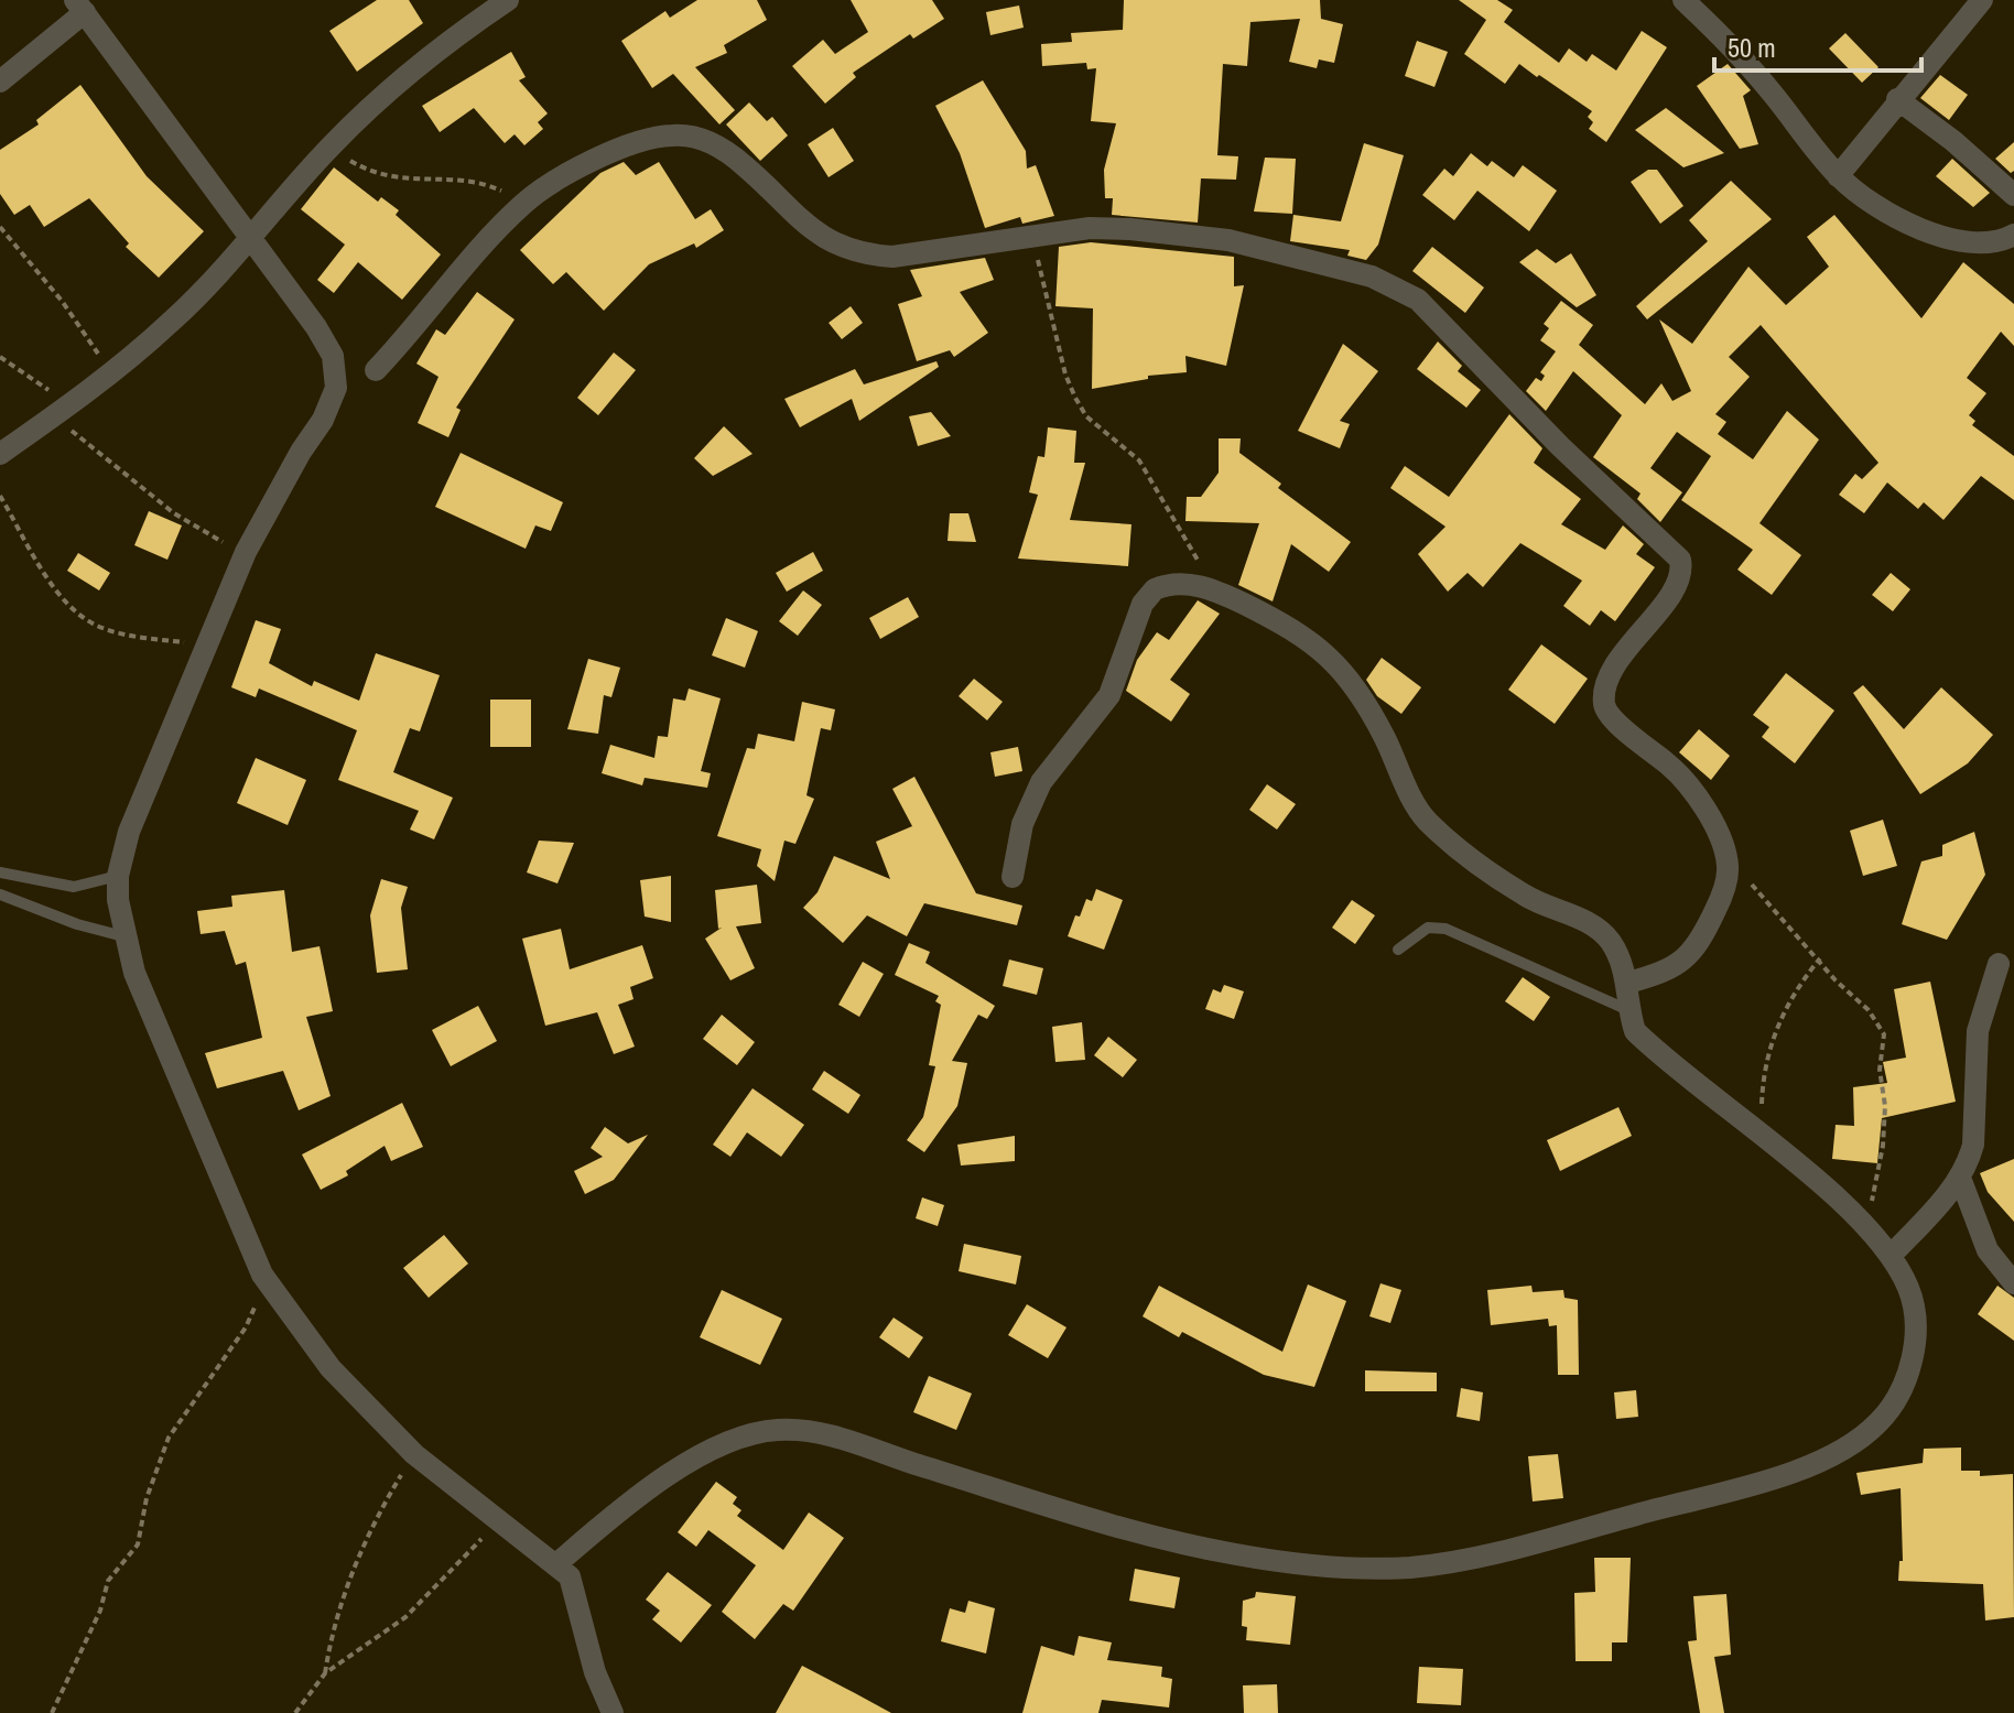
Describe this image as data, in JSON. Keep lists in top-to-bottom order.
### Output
{
  "scale_bar": "50 m"
}
